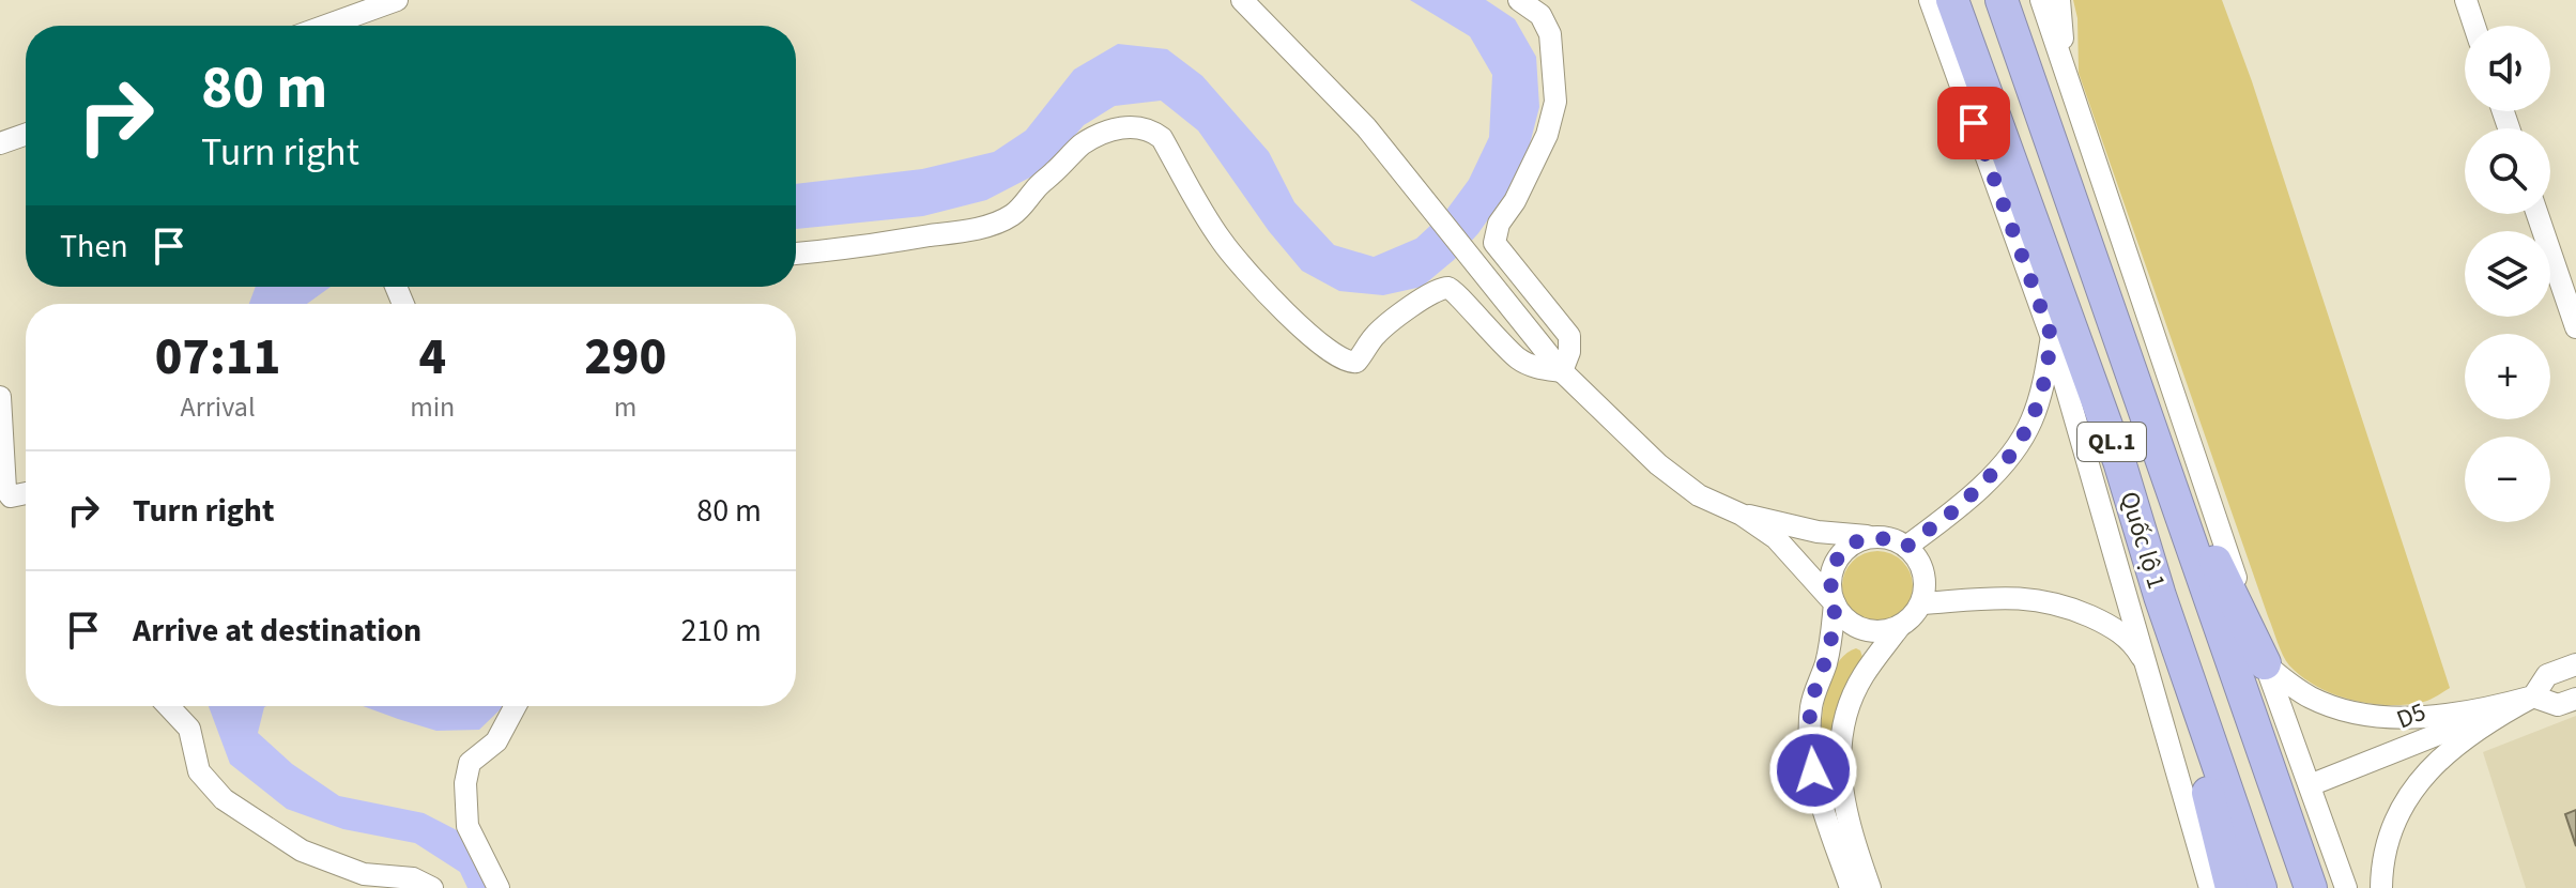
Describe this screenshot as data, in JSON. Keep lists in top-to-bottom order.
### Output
{
  "streets": {
    "highway": ["QL.1", "Quốc lộ 1"],
    "street": ["D5"]
  },
  "page": {
    "map_buttons": ["+", "−"],
    "turn": ["80 m", "Turn right"],
    "then": "Then",
    "eta": [
      "07:11",
      "Arrival",
      "4",
      "min",
      "290",
      "m"
    ],
    "list": [
      {
        "name": "Turn right",
        "value": "80 m"
      },
      {
        "name": "Arrive at destination",
        "value": "210 m"
      }
    ]
  }
}
